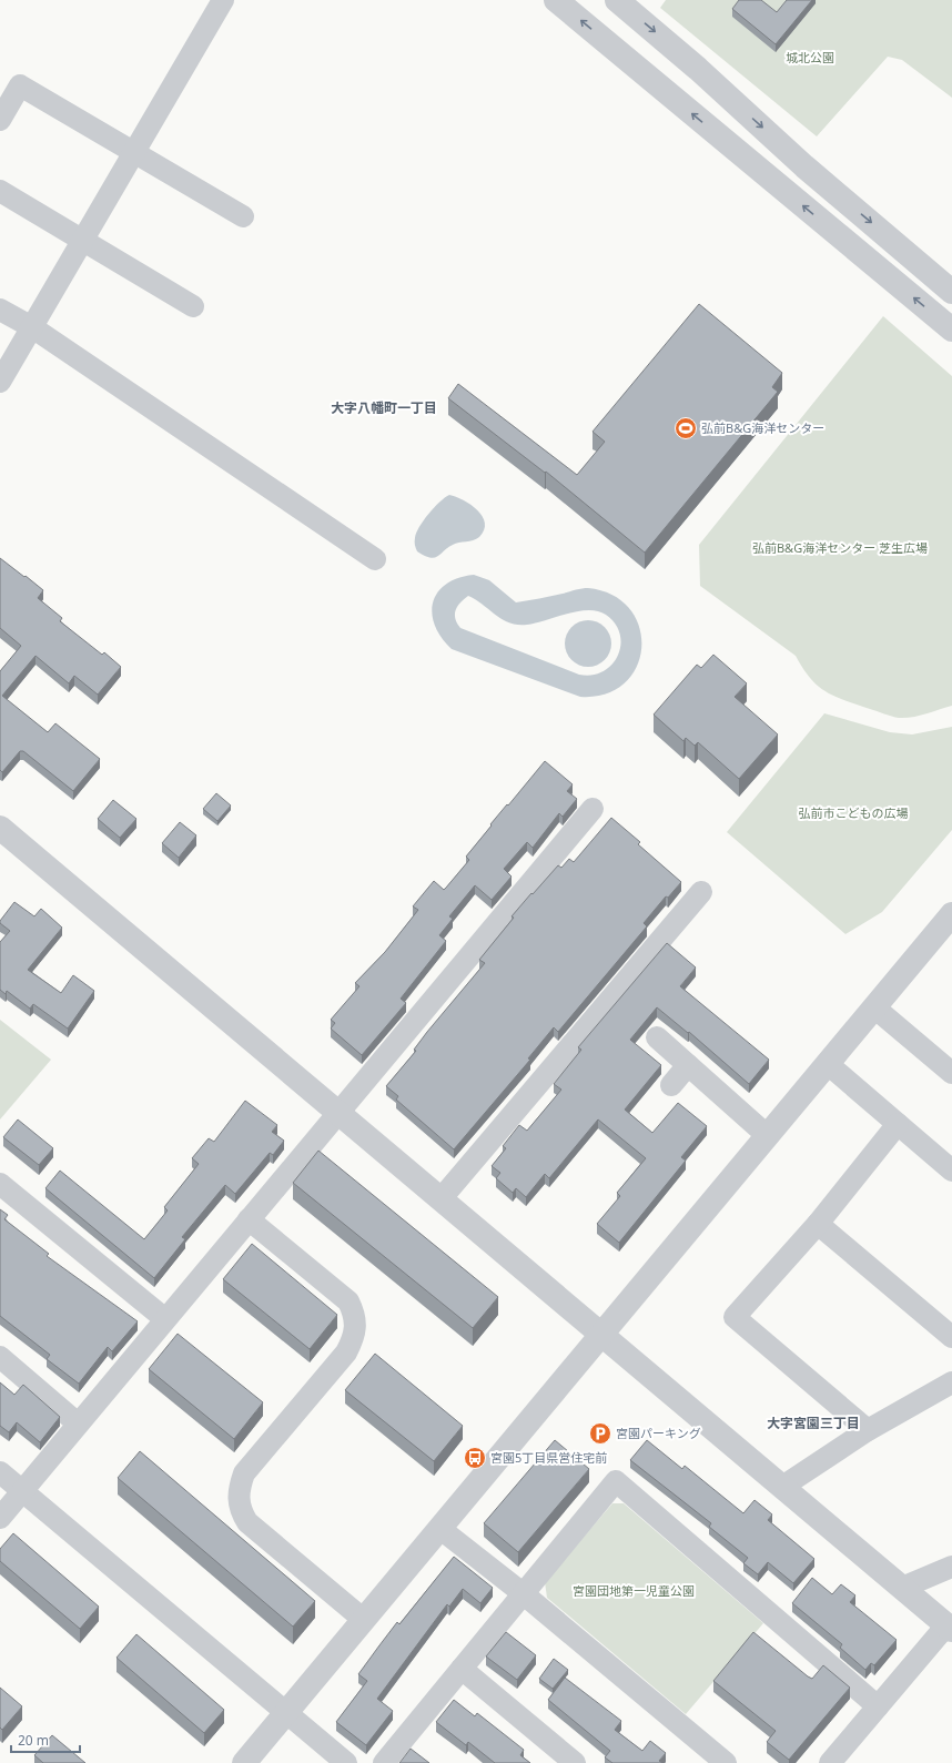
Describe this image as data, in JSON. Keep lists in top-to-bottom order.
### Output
{
  "districts": ["大字八幡町一丁目", "大字宮園三丁目"],
  "parks": [
    "城北公園",
    "弘前B&G海洋センター 芝生広場",
    "弘前市こどもの広場",
    "宮園団地第一児童公園"
  ],
  "places": {
    "sports": ["弘前B&G海洋センター"],
    "parking": ["宮園パーキング"],
    "bus stop": ["宮園5丁目県営住宅前"]
  },
  "scale_bar": "20 m"
}
